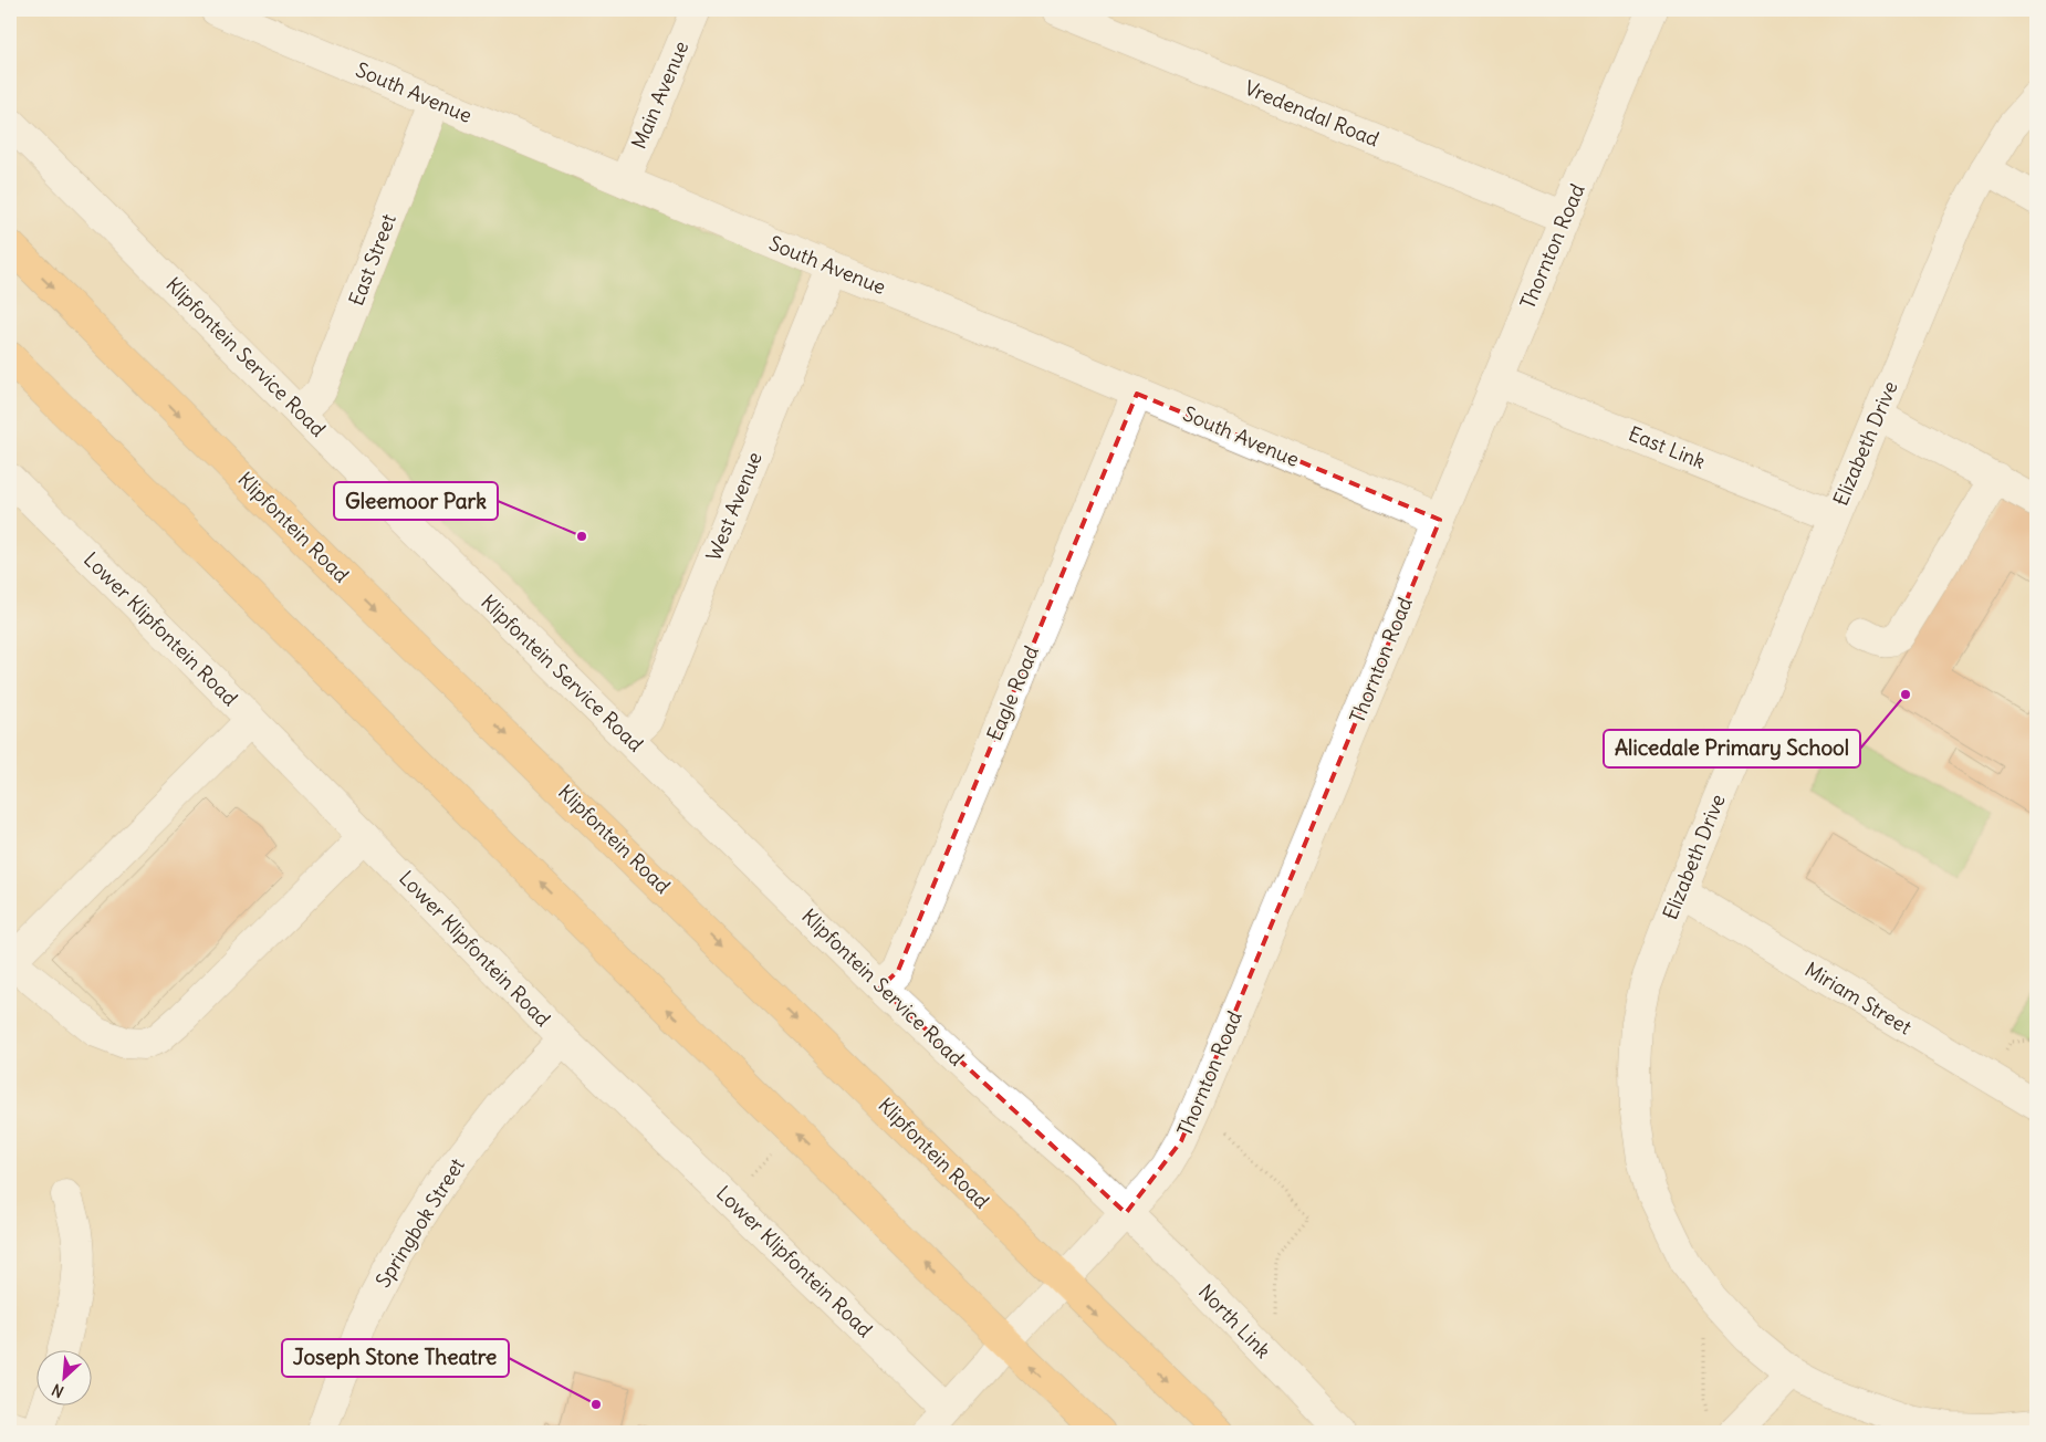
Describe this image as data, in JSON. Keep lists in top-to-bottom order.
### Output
{
  "streets": {
    "main road": ["Klipfontein Road"],
    "street": [
      "South Avenue",
      "Main Avenue",
      "Vredendal Road",
      "Thornton Road",
      "East Street",
      "Klipfontein Service Road",
      "Elizabeth Drive",
      "East Link",
      "West Avenue",
      "Lower Klipfontein Road",
      "Eagle Road",
      "Miriam Street",
      "Springbok Street",
      "North Link"
    ]
  },
  "crossings": [
    ["South Avenue", "Main Avenue"],
    ["South Avenue", "Thornton Road"],
    ["South Avenue", "East Street"],
    ["South Avenue", "West Avenue"],
    ["South Avenue", "Eagle Road"],
    ["Vredendal Road", "Thornton Road"],
    ["Thornton Road", "Klipfontein Service Road"],
    ["Thornton Road", "East Link"],
    ["Thornton Road", "Klipfontein Road"],
    ["Thornton Road", "Lower Klipfontein Road"],
    ["Thornton Road", "North Link"],
    ["East Street", "Klipfontein Service Road"],
    ["Klipfontein Service Road", "West Avenue"],
    ["Klipfontein Service Road", "Eagle Road"],
    ["Klipfontein Service Road", "North Link"],
    ["Elizabeth Drive", "East Link"],
    ["Elizabeth Drive", "Miriam Street"],
    ["Lower Klipfontein Road", "Springbok Street"]
  ],
  "places": ["Gleemoor Park", "Alicedale Primary School", "Joseph Stone Theatre"],
  "north": "bottom left"
}
